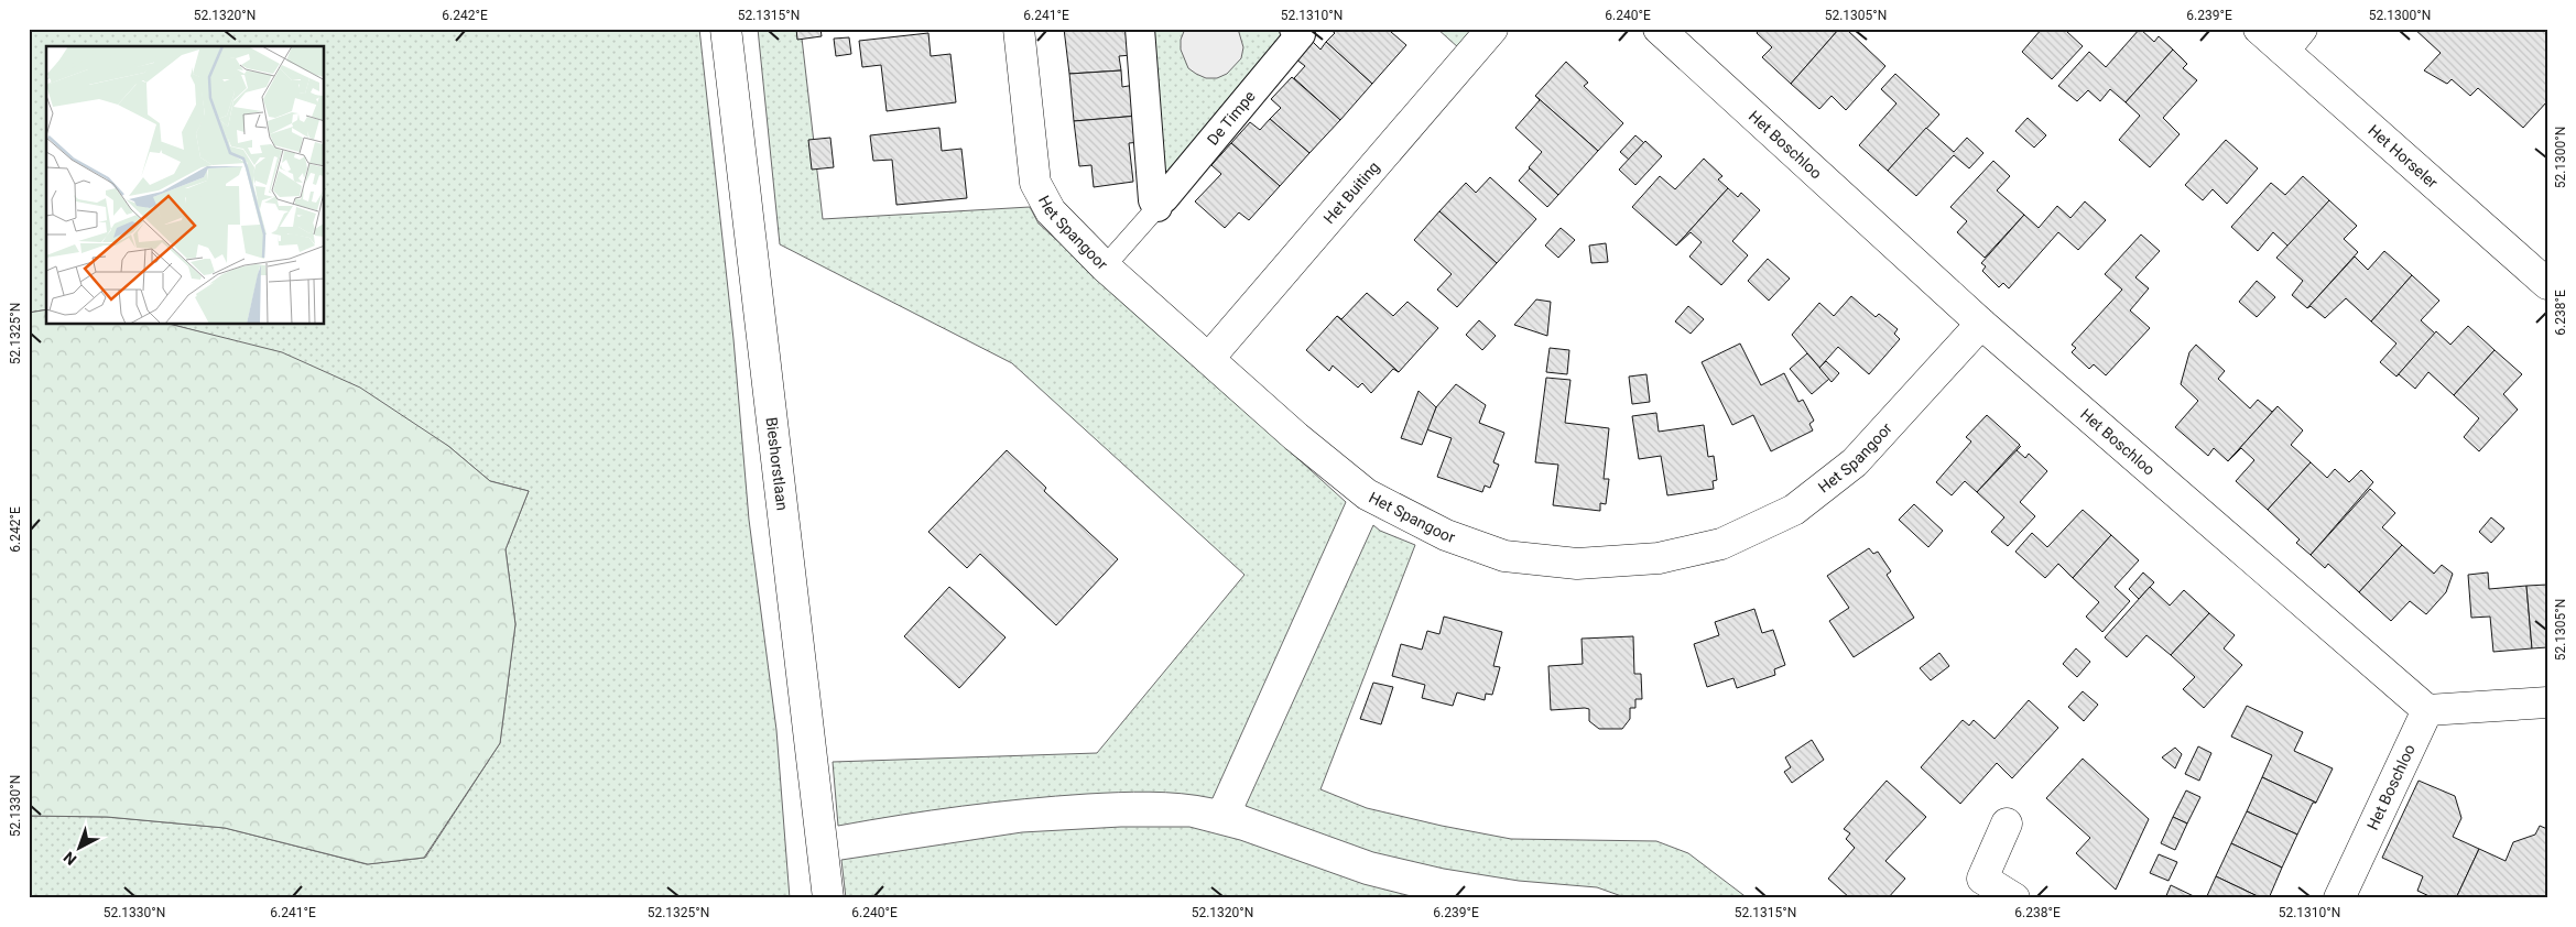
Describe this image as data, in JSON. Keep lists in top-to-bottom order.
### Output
{
  "streets": {
    "street": [
      "De Timpe",
      "Het Boschloo",
      "Het Horseler",
      "Het Buiting",
      "Het Spangoor",
      "Bieshorstlaan"
    ]
  },
  "crossings": [
    ["De Timpe", "Het Spangoor"],
    ["Het Boschloo", "Het Spangoor"],
    ["Het Buiting", "Het Spangoor"]
  ],
  "north": "bottom left",
  "coordinates": [
    "52.1320°N",
    "6.242°E",
    "52.1315°N",
    "6.241°E",
    "52.1310°N",
    "6.240°E",
    "52.1305°N",
    "6.239°E",
    "52.1300°N",
    "6.238°E",
    "52.1325°N",
    "52.1330°N"
  ]
}
